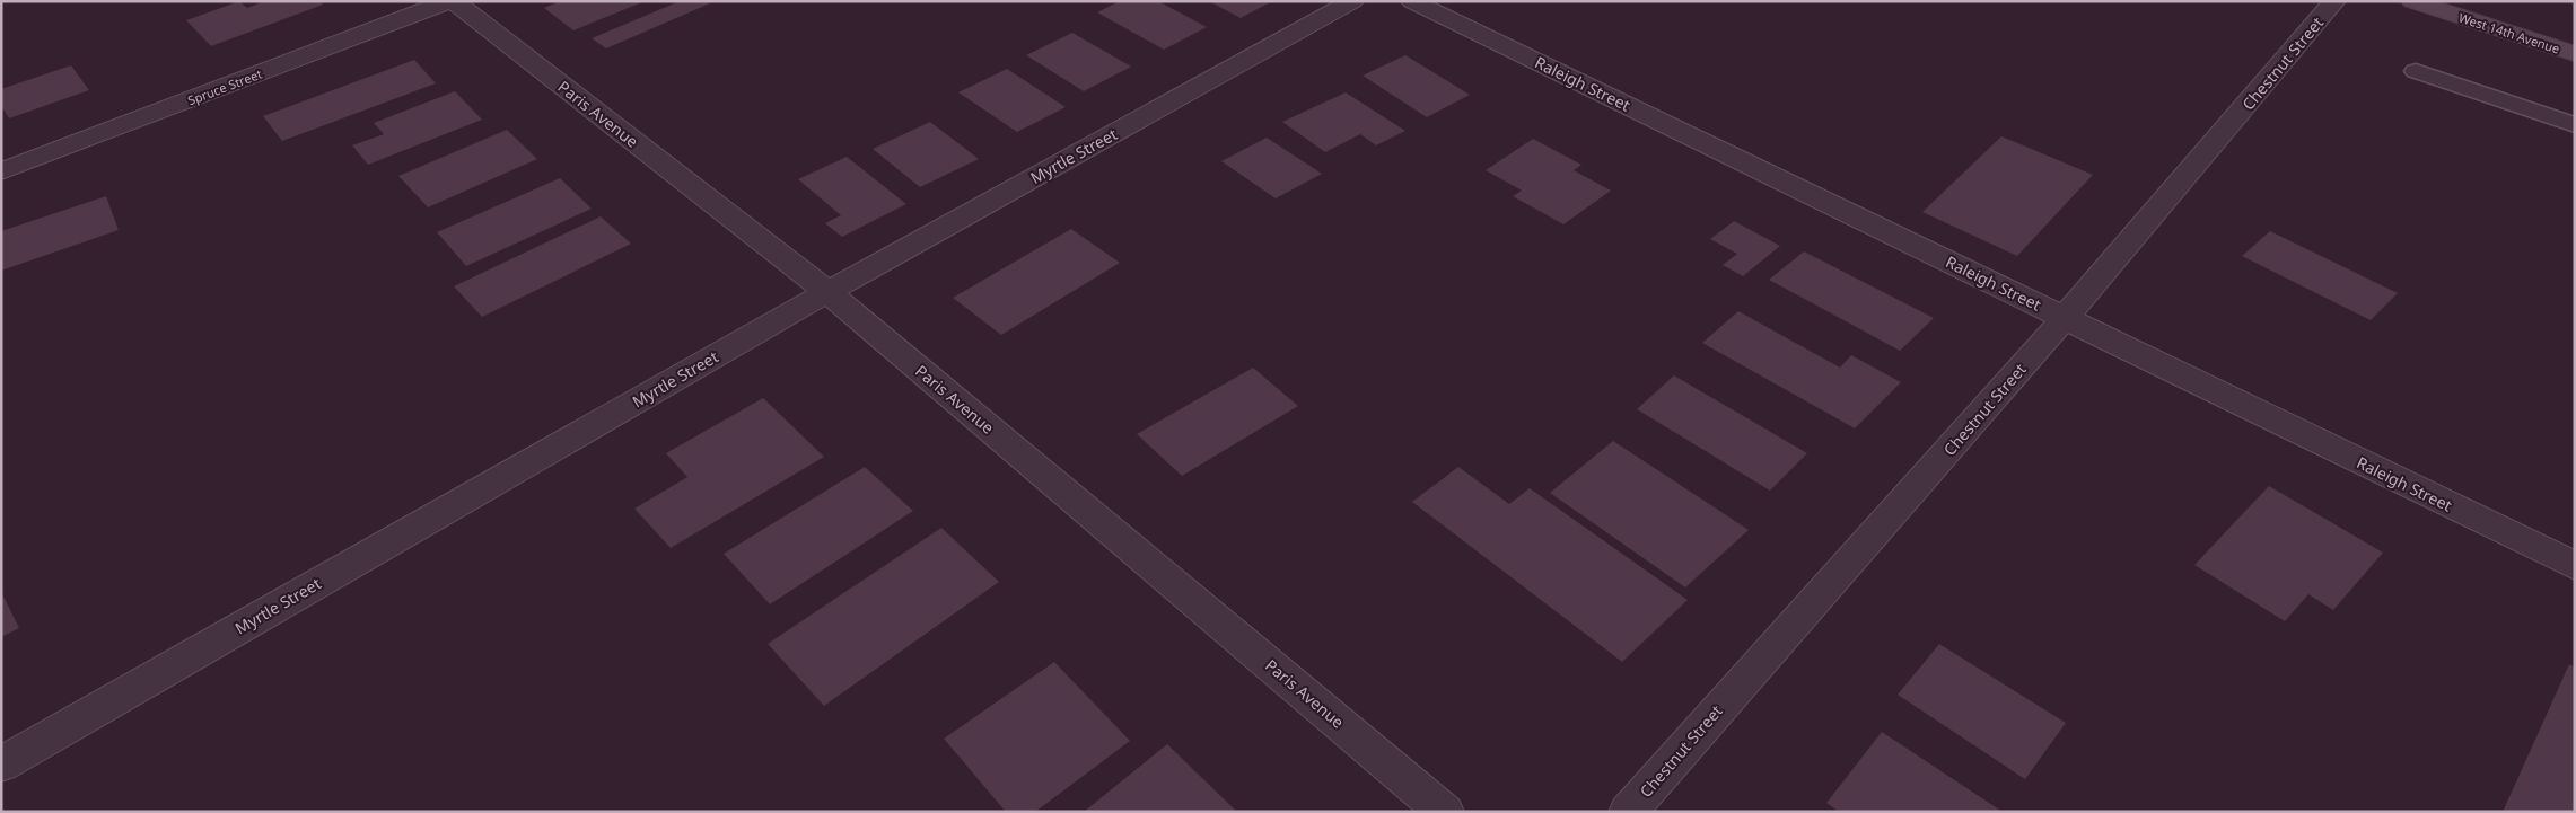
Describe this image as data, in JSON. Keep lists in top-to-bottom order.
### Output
{
  "streets": {
    "main road": ["West 14th Avenue"],
    "street": [
      "Chestnut Street",
      "Raleigh Street",
      "Spruce Street",
      "Paris Avenue",
      "Myrtle Street"
    ]
  },
  "crossings": [
    ["Chestnut Street", "Raleigh Street"],
    ["Paris Avenue", "Myrtle Street"]
  ]
}
